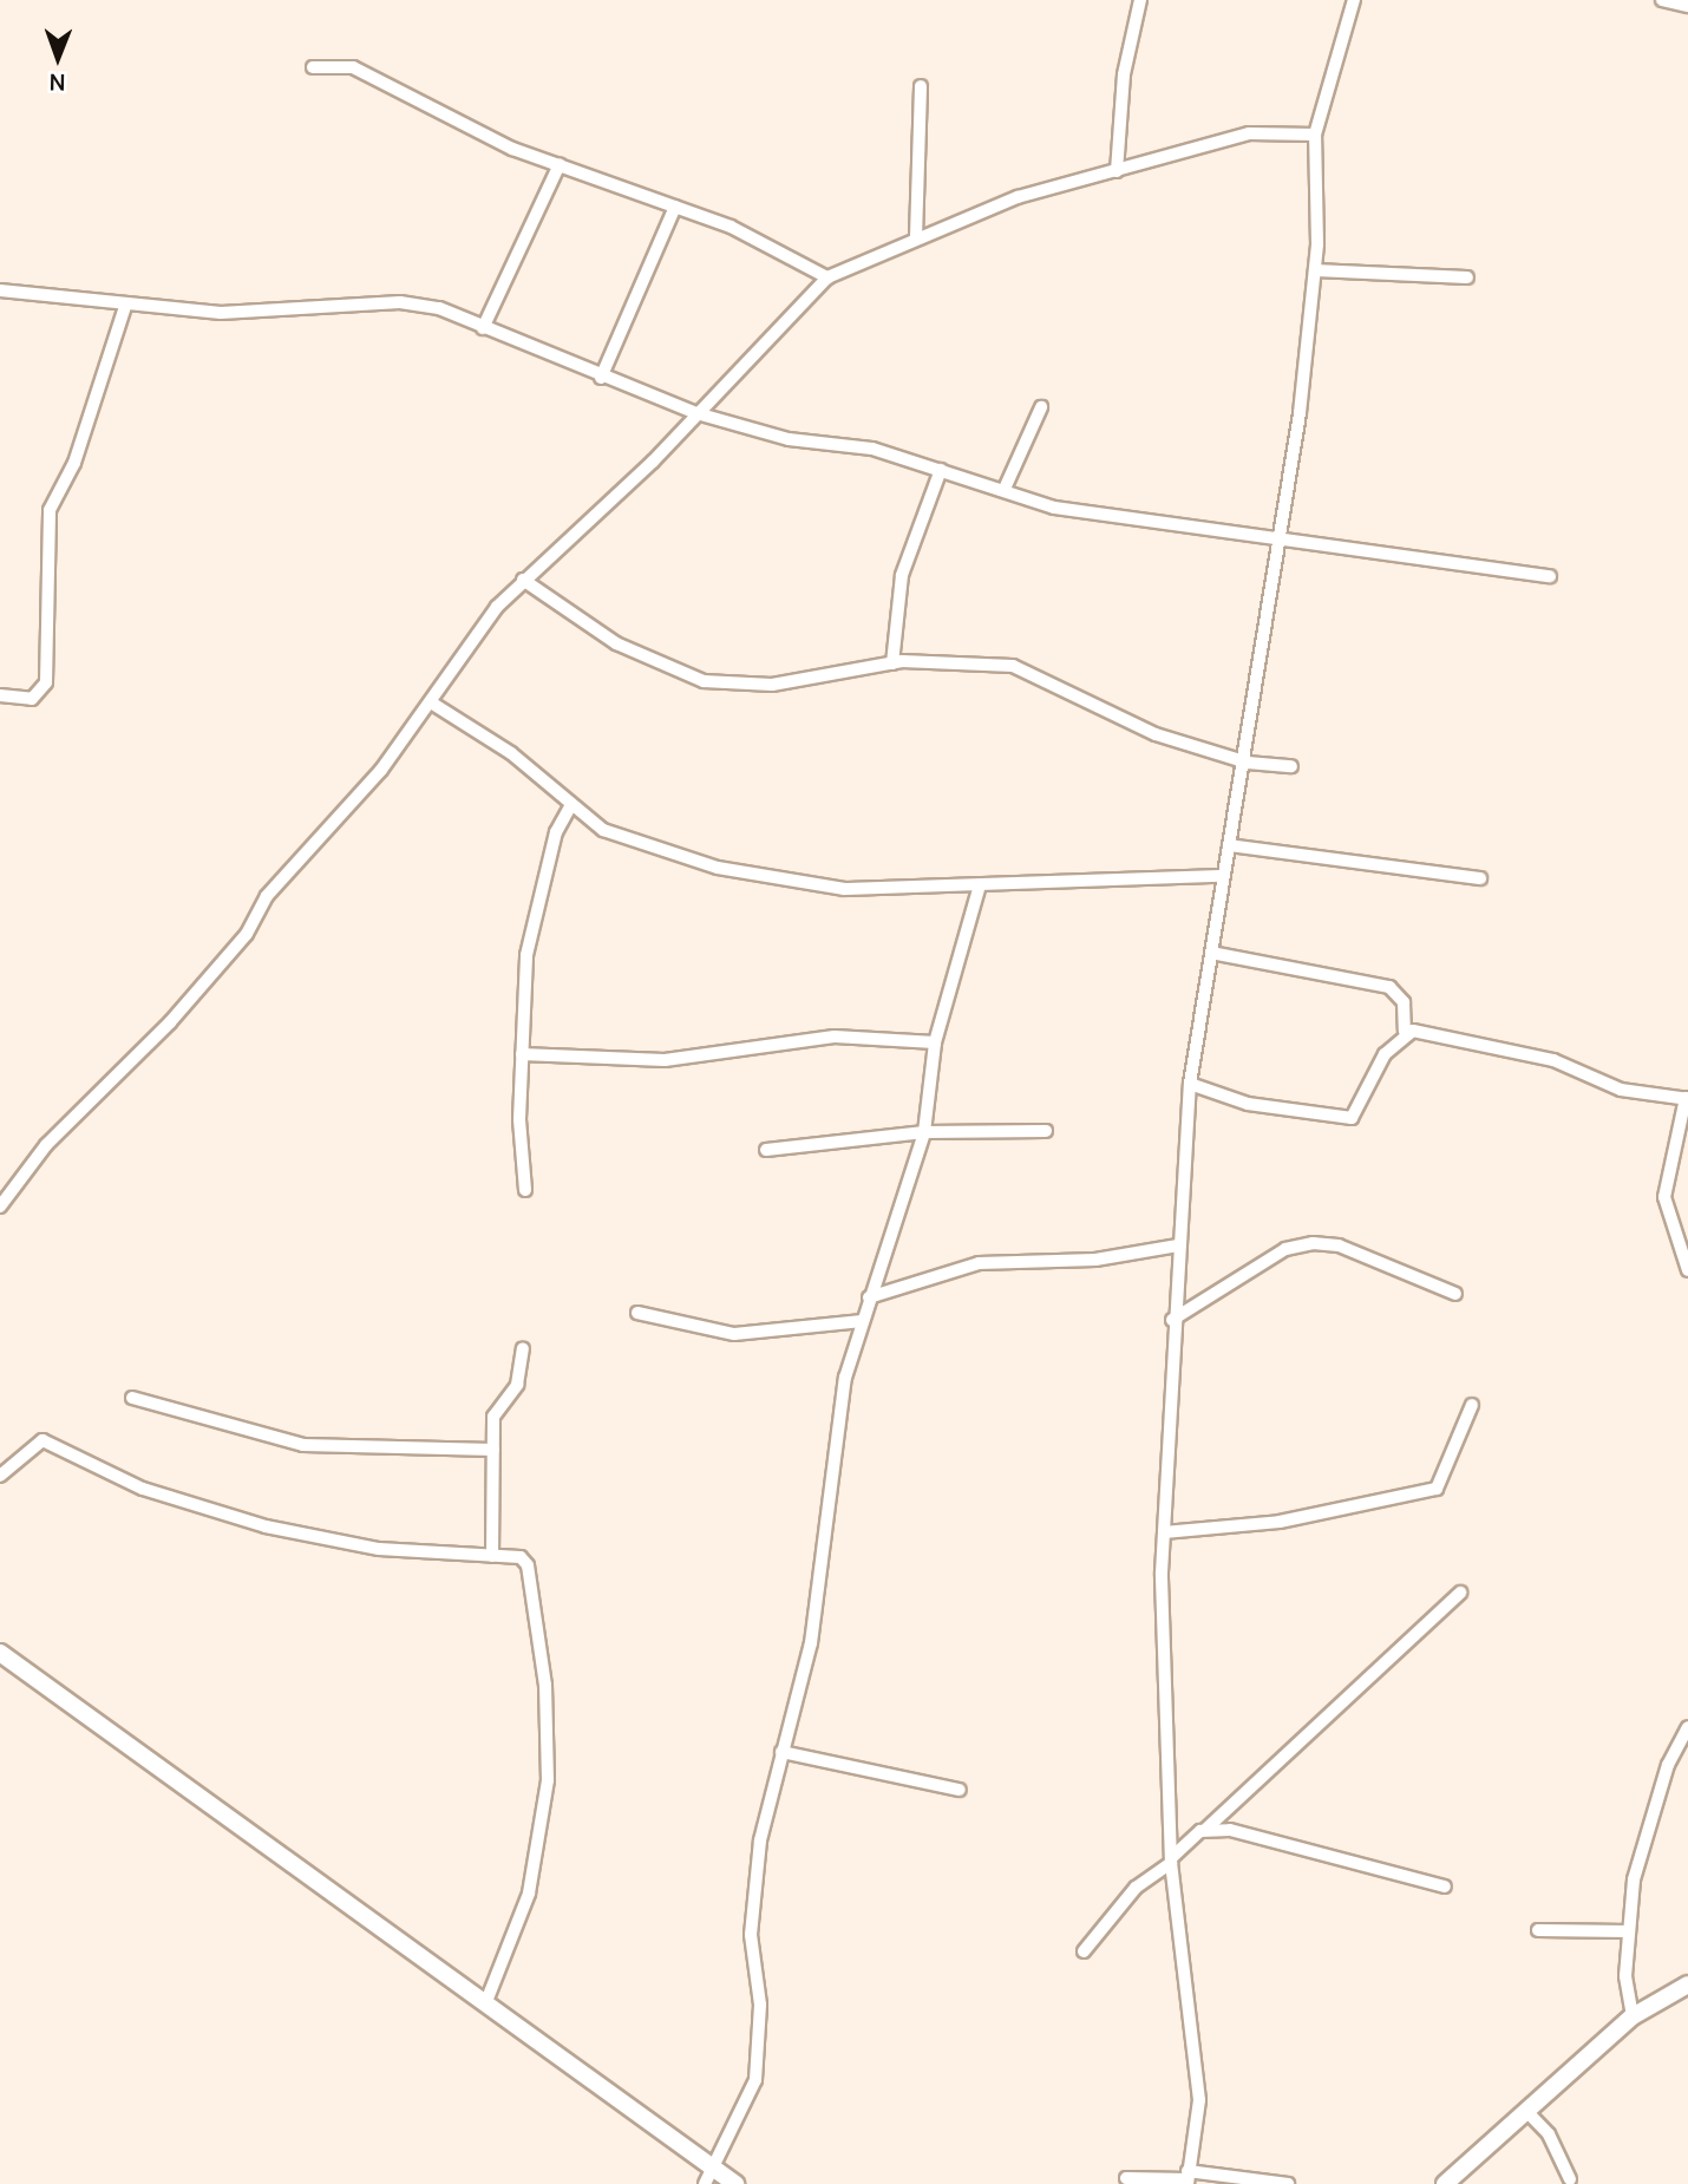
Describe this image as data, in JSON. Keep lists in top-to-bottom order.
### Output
{
  "north": "bottom"
}
